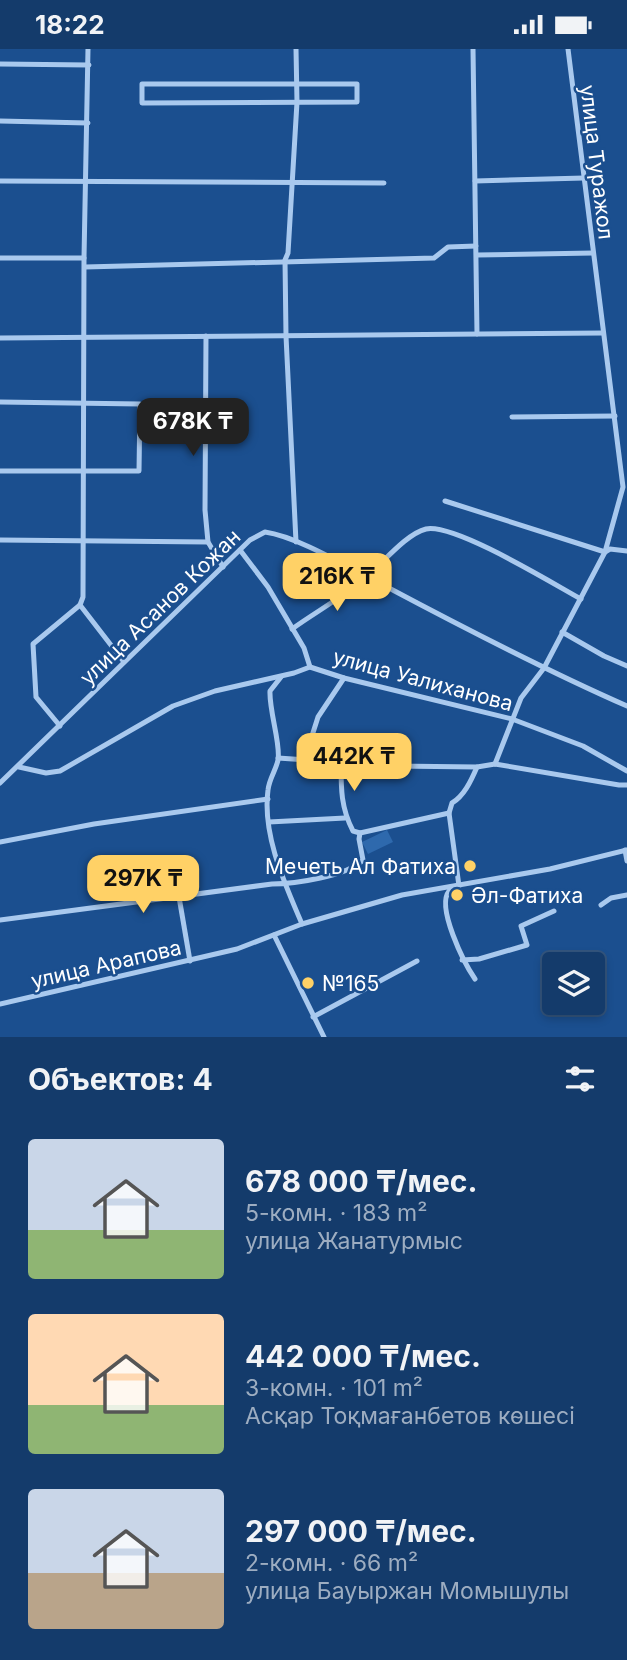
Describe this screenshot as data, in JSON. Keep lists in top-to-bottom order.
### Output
{
  "streets": {
    "street": [
      "улица Туражол",
      "улица Асанов Кожан",
      "улица Уалиханова",
      "улица Арапова"
    ]
  },
  "crossings": [
    ["улица Асанов Кожан", "улица Уалиханова"]
  ],
  "places": ["Мечеть Ал Фатиха", "Әл-Фатиха", "№165"],
  "page": {
    "status": "18:22",
    "price": [
      "678K ₸",
      "216K ₸",
      "442K ₸",
      "297K ₸"
    ],
    "heading": "Объектов: 4",
    "list": [
      {
        "name": "678 000 ₸/мес.",
        "note": "5-комн. · 183 m² · улица Жанатурмыс"
      },
      {
        "name": "442 000 ₸/мес.",
        "note": "3-комн. · 101 m² · Асқар Тоқмағанбетов көшесі"
      },
      {
        "name": "297 000 ₸/мес.",
        "note": "2-комн. · 66 m² · улица Бауыржан Момышулы"
      }
    ]
  }
}
